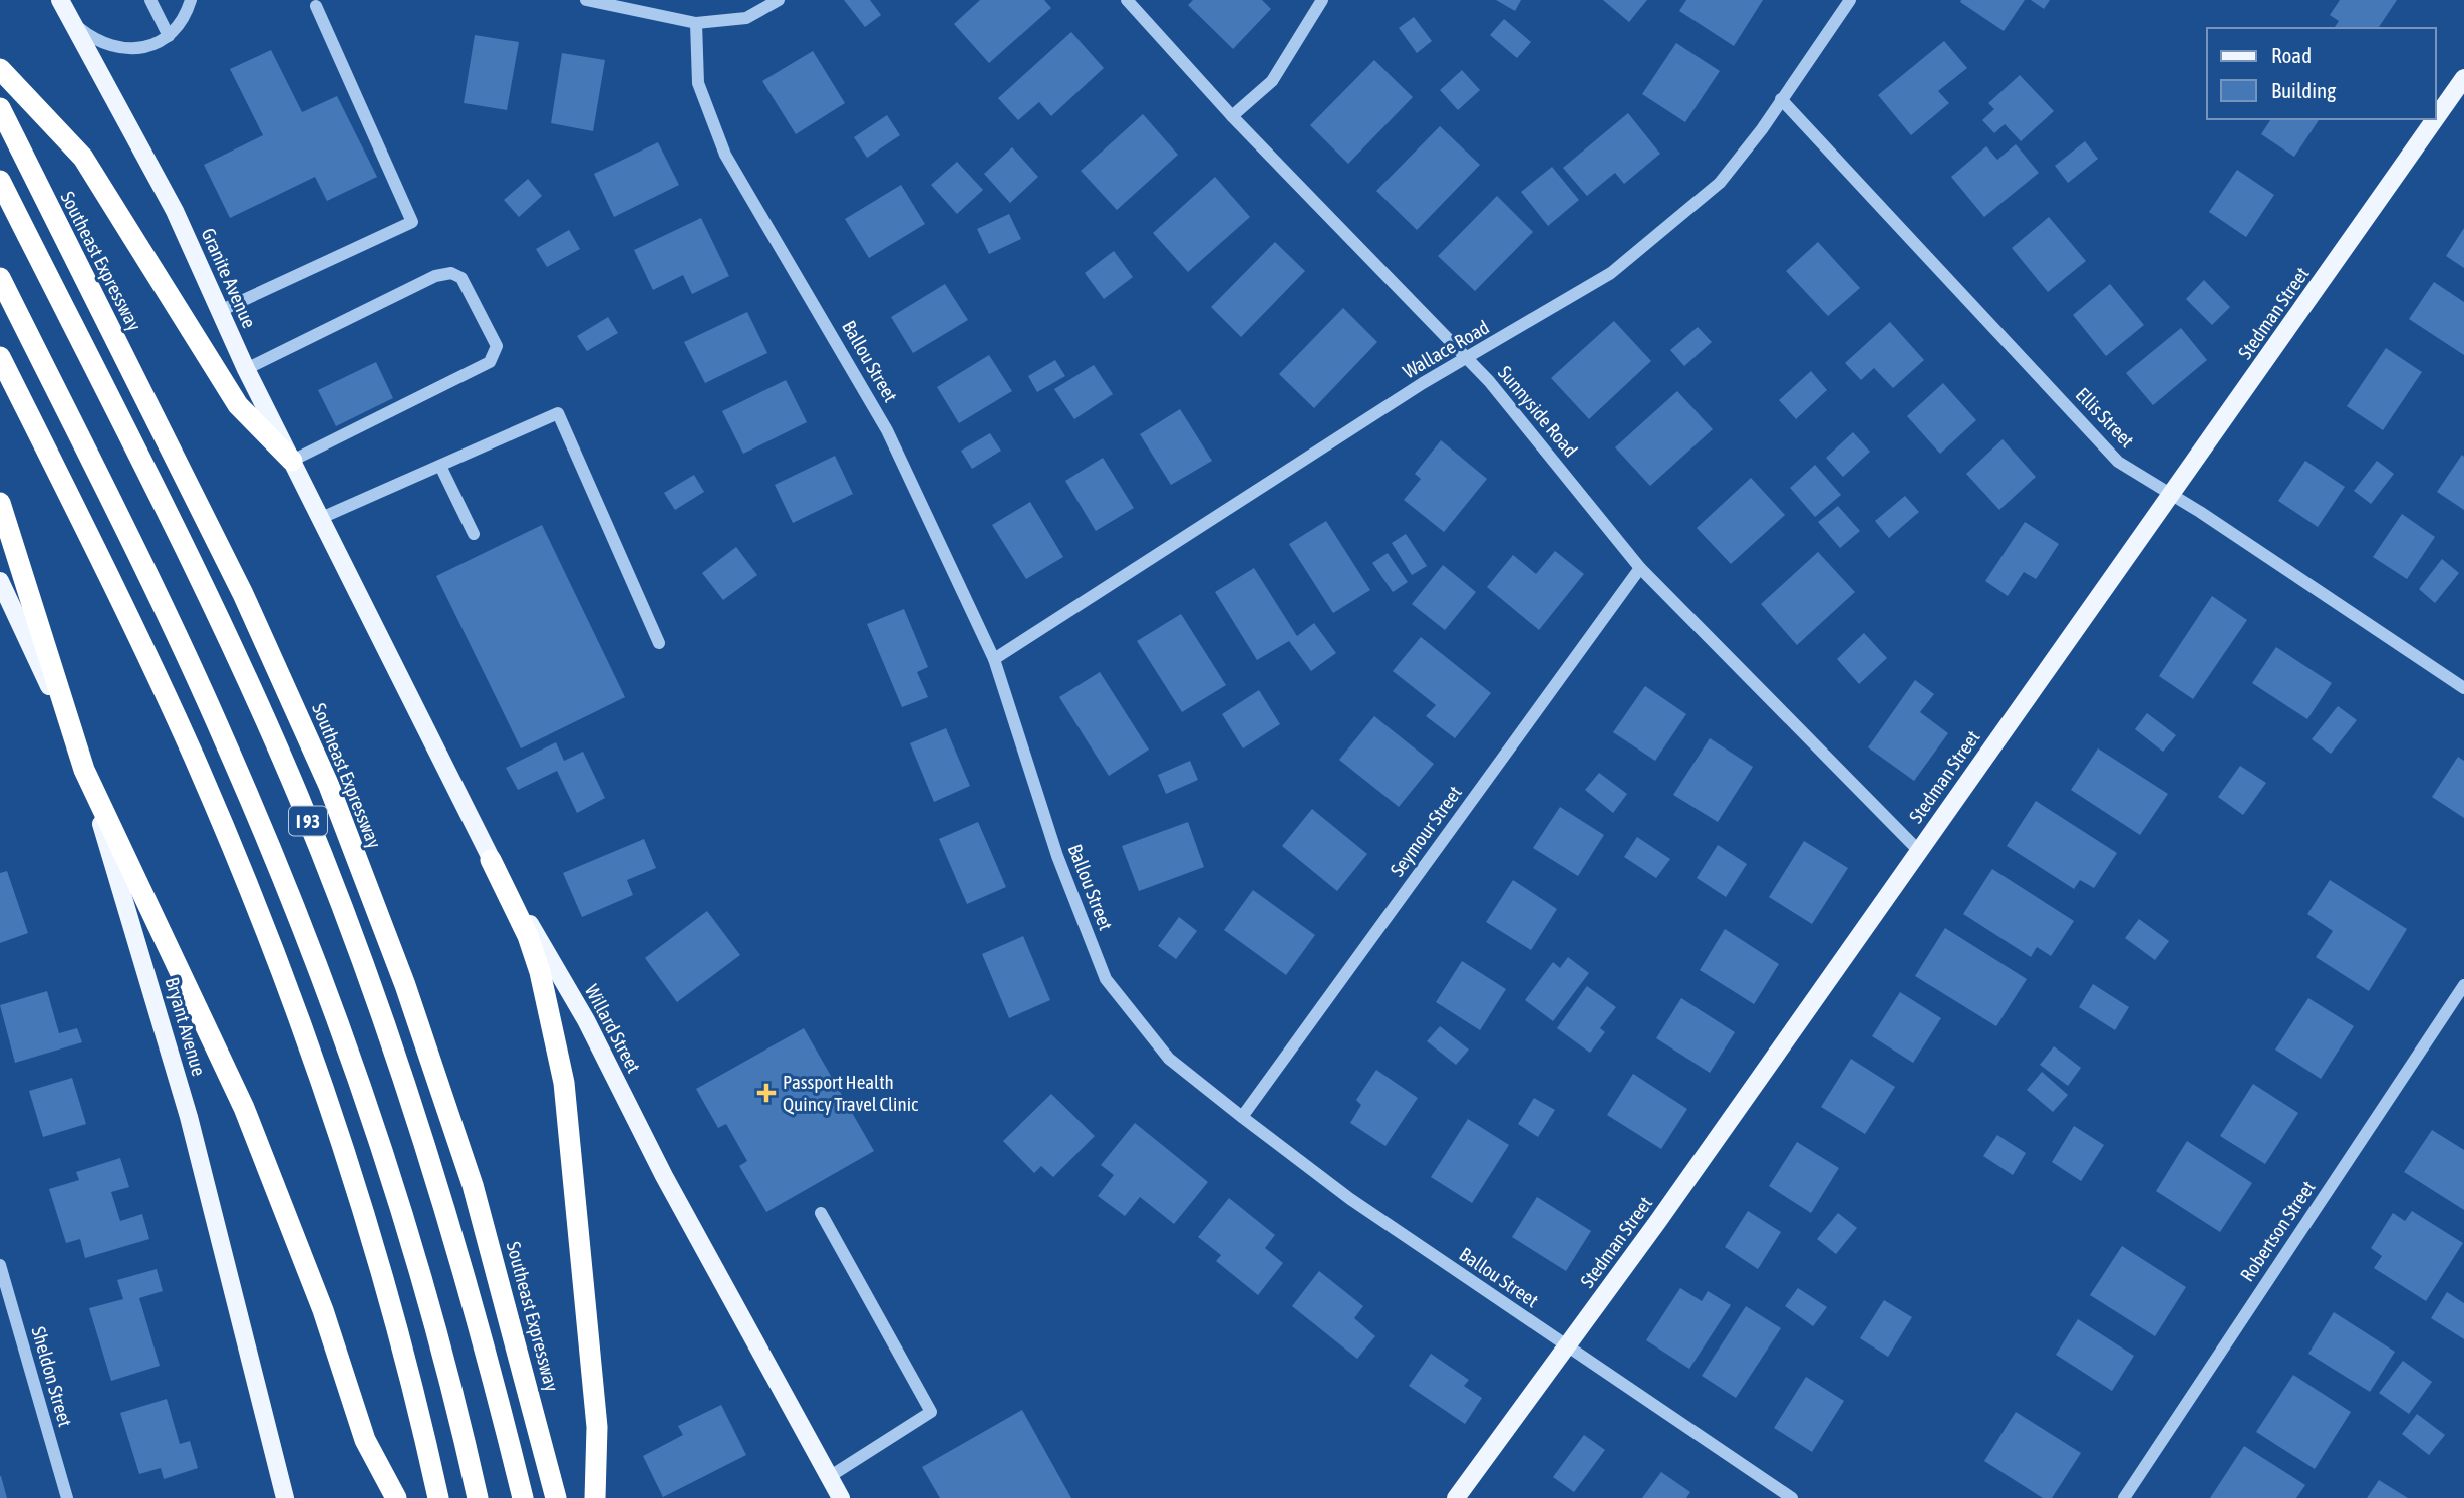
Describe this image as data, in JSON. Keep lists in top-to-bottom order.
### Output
{
  "streets": {
    "highway": ["Southeast Expressway", "I 93"],
    "main road": [
      "Granite Avenue",
      "Stedman Street",
      "Bryant Avenue",
      "Willard Street"
    ],
    "street": [
      "Wallace Road",
      "Ballou Street",
      "Sunnyside Road",
      "Ellis Street",
      "Seymour Street",
      "Robertson Street",
      "Sheldon Street"
    ]
  },
  "crossings": [
    ["Granite Avenue", "Willard Street"],
    ["Stedman Street", "Ballou Street"],
    ["Stedman Street", "Sunnyside Road"],
    ["Stedman Street", "Ellis Street"],
    ["Wallace Road", "Ballou Street"],
    ["Wallace Road", "Sunnyside Road"],
    ["Wallace Road", "Ellis Street"],
    ["Ballou Street", "Seymour Street"],
    ["Sunnyside Road", "Seymour Street"]
  ],
  "places": {
    "health": ["Passport Health Quincy Travel Clinic"]
  },
  "legend": ["Road", "Building"]
}
